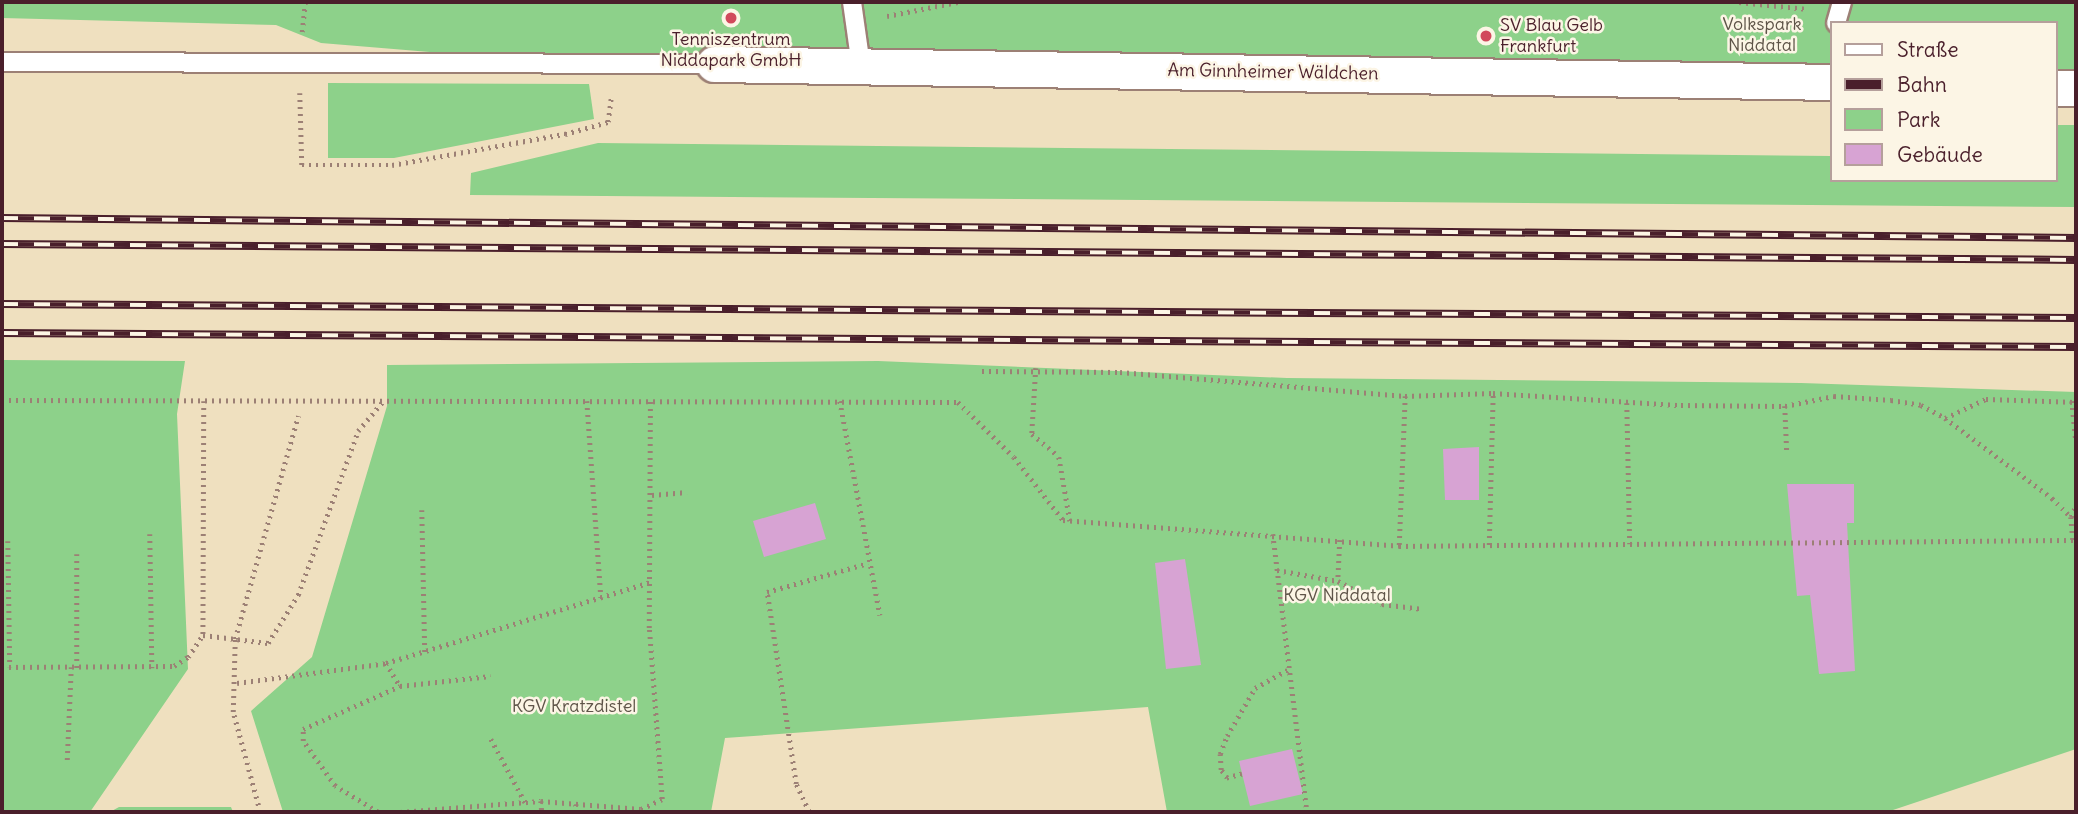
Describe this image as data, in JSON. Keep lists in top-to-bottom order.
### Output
{
  "streets": {
    "street": ["Am Ginnheimer Wäldchen"]
  },
  "parks": ["Volkspark Niddatal", "KGV Niddatal", "KGV Kratzdistel"],
  "places": ["Tenniszentrum Niddapark GmbH", "SV Blau Gelb Frankfurt"],
  "legend": [
    "Straße",
    "Bahn",
    "Park",
    "Gebäude"
  ]
}
